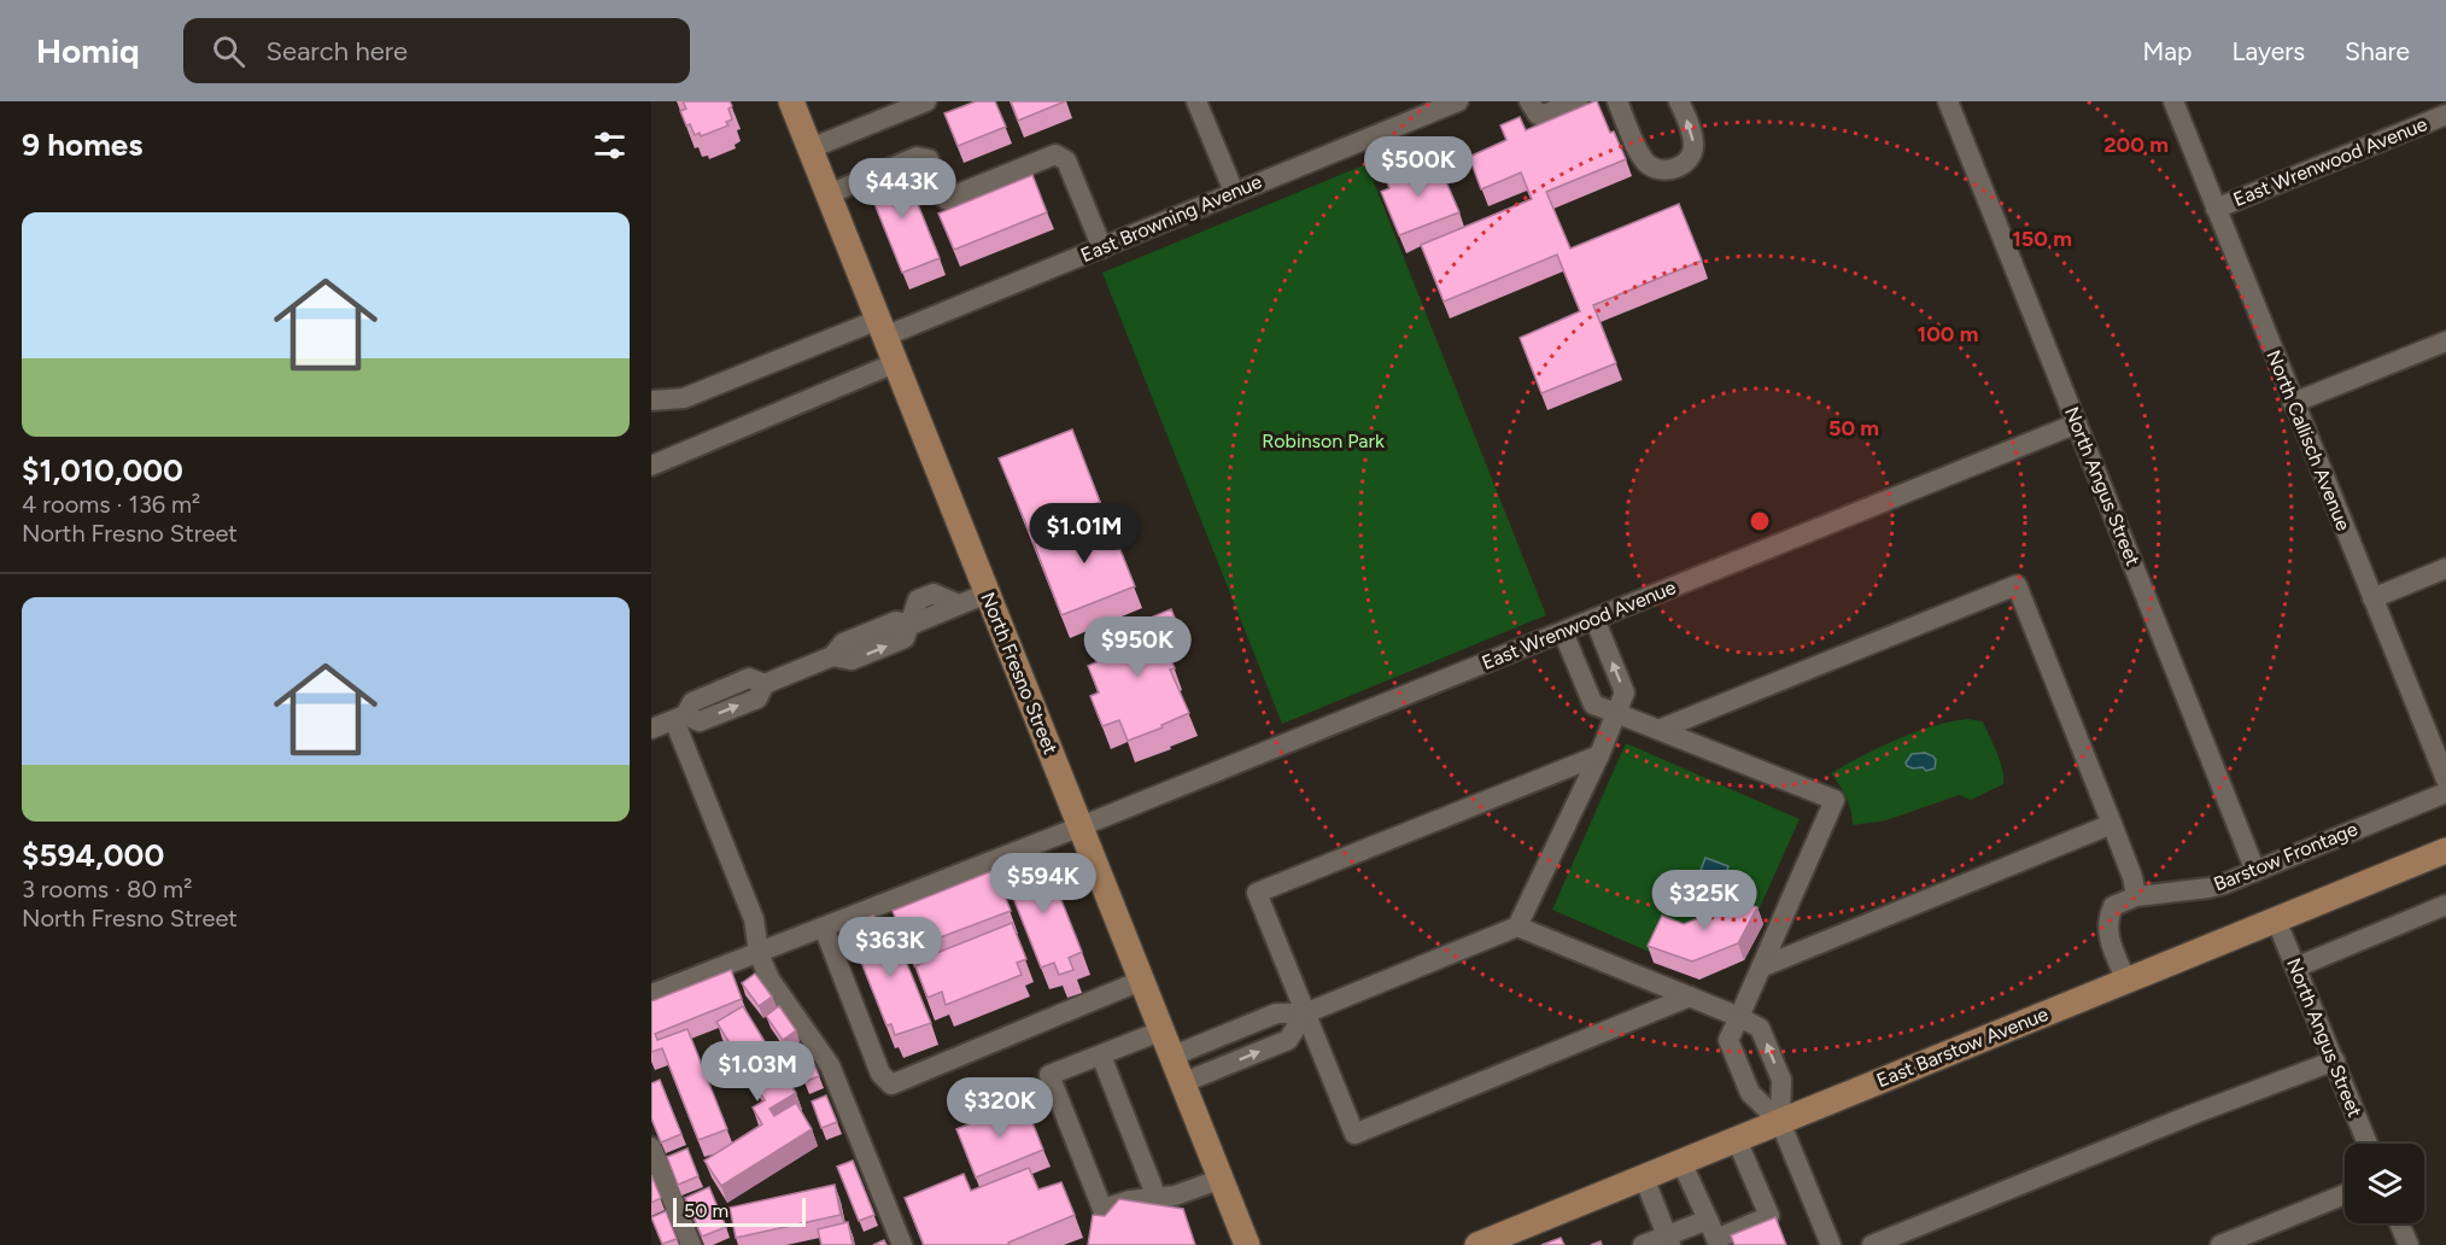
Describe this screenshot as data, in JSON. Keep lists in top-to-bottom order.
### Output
{
  "streets": {
    "main road": ["North Fresno Street", "East Barstow Avenue"],
    "street": [
      "East Wrenwood Avenue",
      "East Browning Avenue",
      "North Callisch Avenue",
      "North Angus Street",
      "Barstow Frontage"
    ]
  },
  "crossings": [
    ["East Wrenwood Avenue", "North Callisch Avenue"],
    ["East Wrenwood Avenue", "North Angus Street"],
    ["East Wrenwood Avenue", "North Fresno Street"],
    ["East Browning Avenue", "North Fresno Street"],
    ["North Angus Street", "Barstow Frontage"],
    ["North Angus Street", "East Barstow Avenue"]
  ],
  "parks": ["Robinson Park"],
  "scale_bar": "50 m",
  "page": {
    "header": "Homiq",
    "search": "Search here",
    "nav": ["Map", "Layers", "Share"],
    "heading": "9 homes",
    "price": [
      "$500K",
      "$443K",
      "$1.01M",
      "$950K",
      "$594K",
      "$325K",
      "$363K",
      "$1.03M",
      "$320K"
    ],
    "list": [
      {
        "name": "$1,010,000",
        "note": "4 rooms · 136 m² · North Fresno Street"
      },
      {
        "name": "$594,000",
        "note": "3 rooms · 80 m² · North Fresno Street"
      }
    ],
    "scale": "50 m"
  },
  "rings": [
    "200 m",
    "150 m",
    "100 m",
    "50 m"
  ]
}
